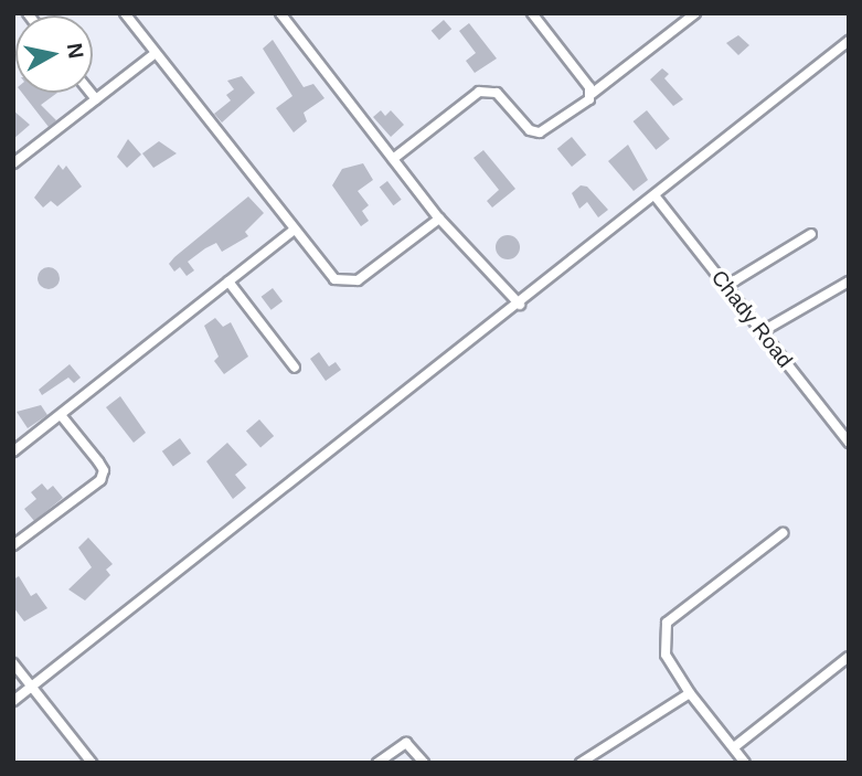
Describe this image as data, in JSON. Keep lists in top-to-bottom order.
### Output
{
  "streets": {
    "street": ["Chady Road"]
  },
  "north": "right"
}
